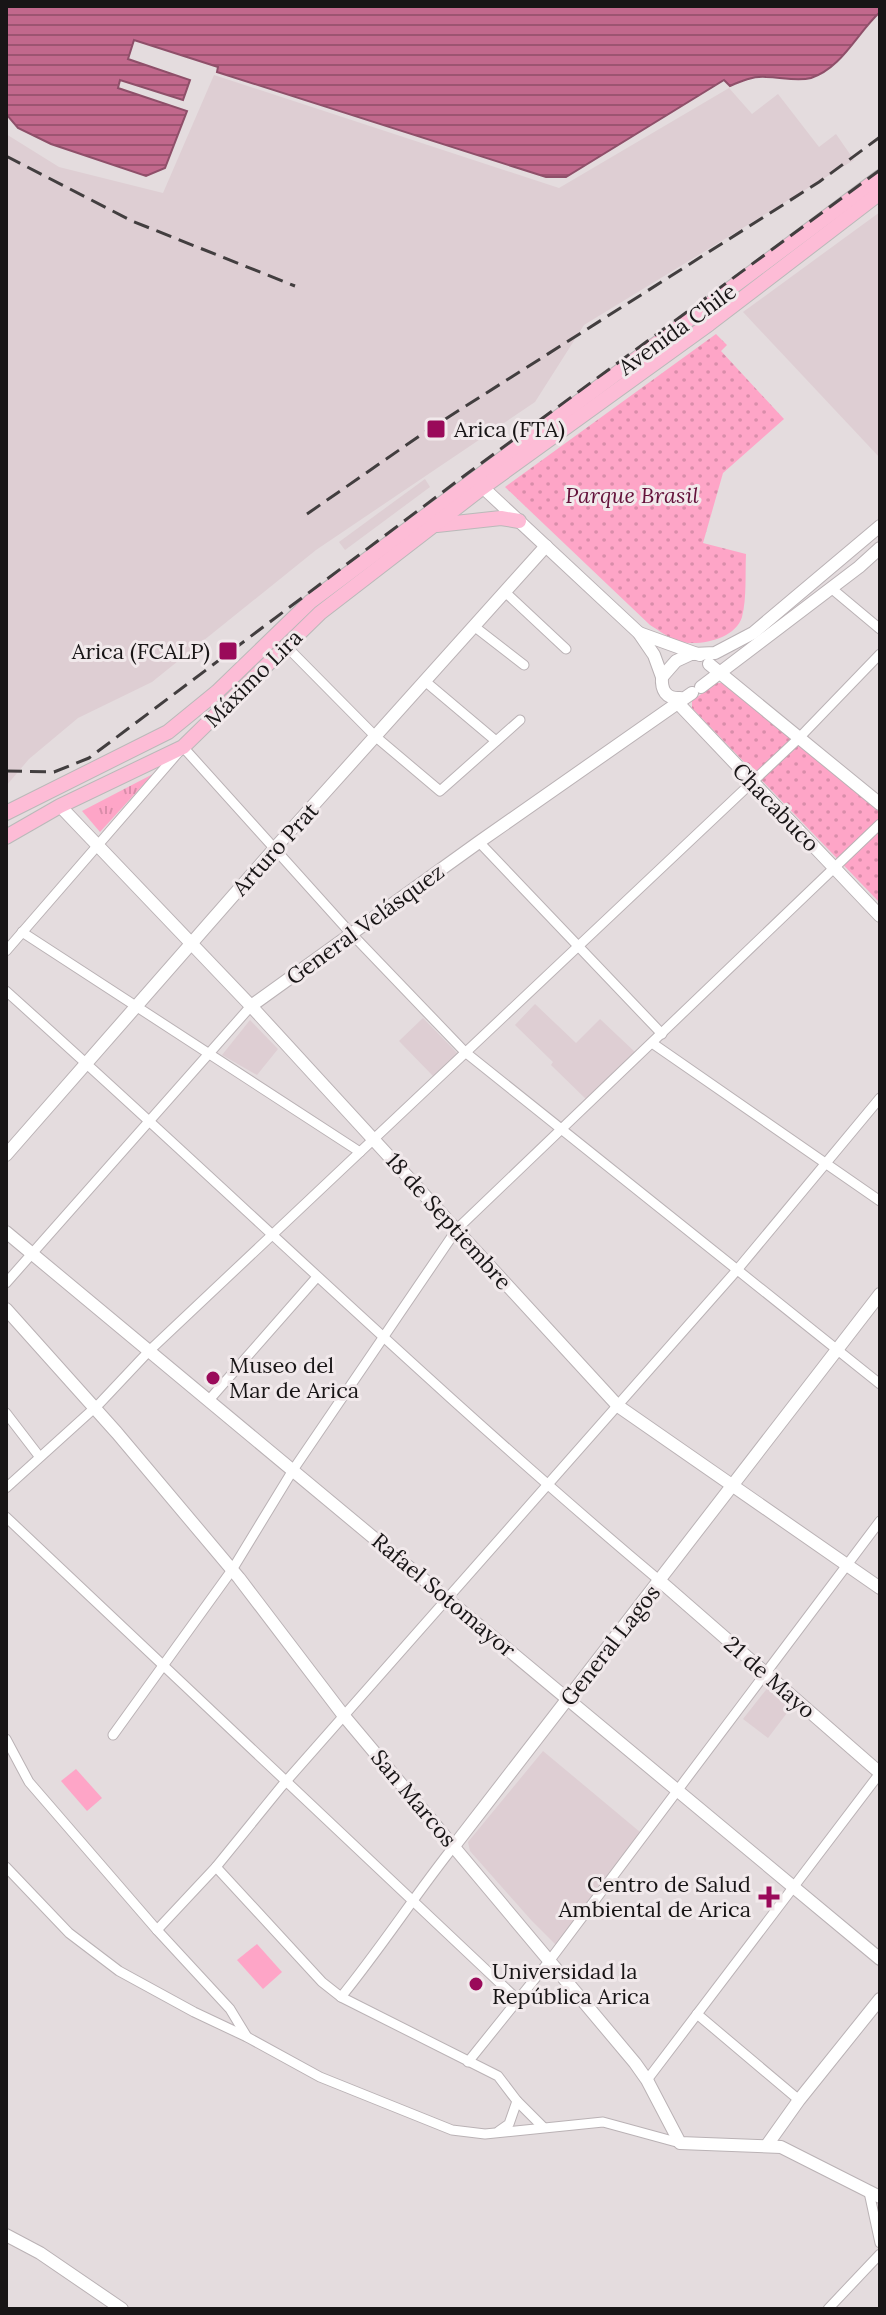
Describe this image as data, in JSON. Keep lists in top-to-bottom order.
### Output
{
  "streets": {
    "main road": ["Avenida Chile", "Máximo Lira"],
    "street": [
      "Chacabuco",
      "Arturo Prat",
      "General Velásquez",
      "18 de Septiembre",
      "Rafael Sotomayor",
      "General Lagos",
      "21 de Mayo",
      "San Marcos"
    ]
  },
  "crossings": [
    ["Avenida Chile", "Máximo Lira"],
    ["Máximo Lira", "18 de Septiembre"],
    ["Chacabuco", "General Velásquez"],
    ["Arturo Prat", "18 de Septiembre"],
    ["General Velásquez", "18 de Septiembre"],
    ["18 de Septiembre", "General Lagos"],
    ["Rafael Sotomayor", "General Lagos"],
    ["General Lagos", "21 de Mayo"],
    ["General Lagos", "San Marcos"]
  ],
  "parks": ["Parque Brasil"],
  "places": {
    "transit": ["Arica (FTA)", "Arica (FCALP)"],
    "other": ["Museo del Mar de Arica", "Universidad la República Arica"],
    "health": ["Centro de Salud Ambiental de Arica"]
  }
}
